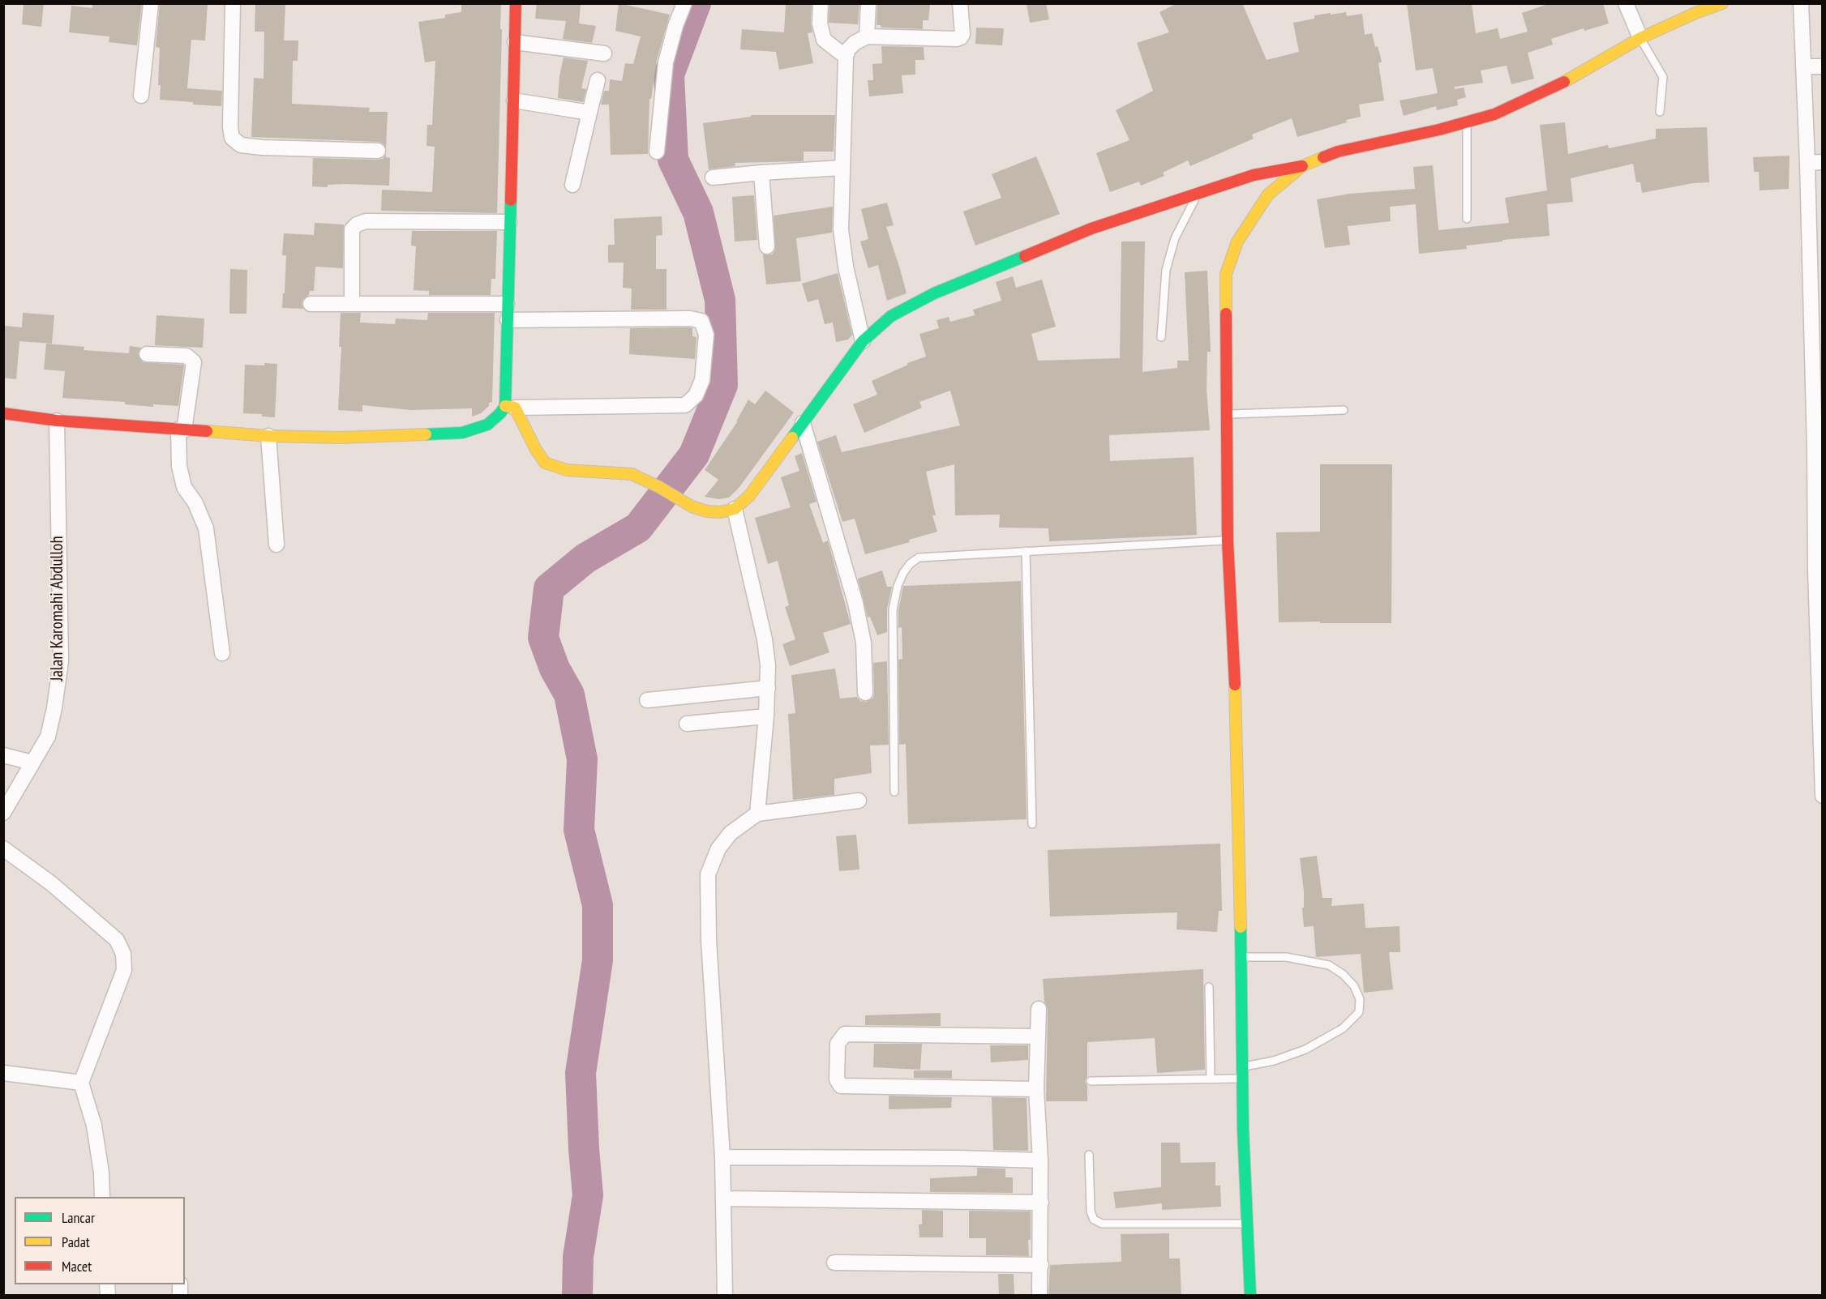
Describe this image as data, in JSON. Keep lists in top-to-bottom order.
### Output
{
  "streets": {
    "street": ["Jalan Karomahi Abdulloh"]
  },
  "legend": ["Lancar", "Padat", "Macet"]
}
